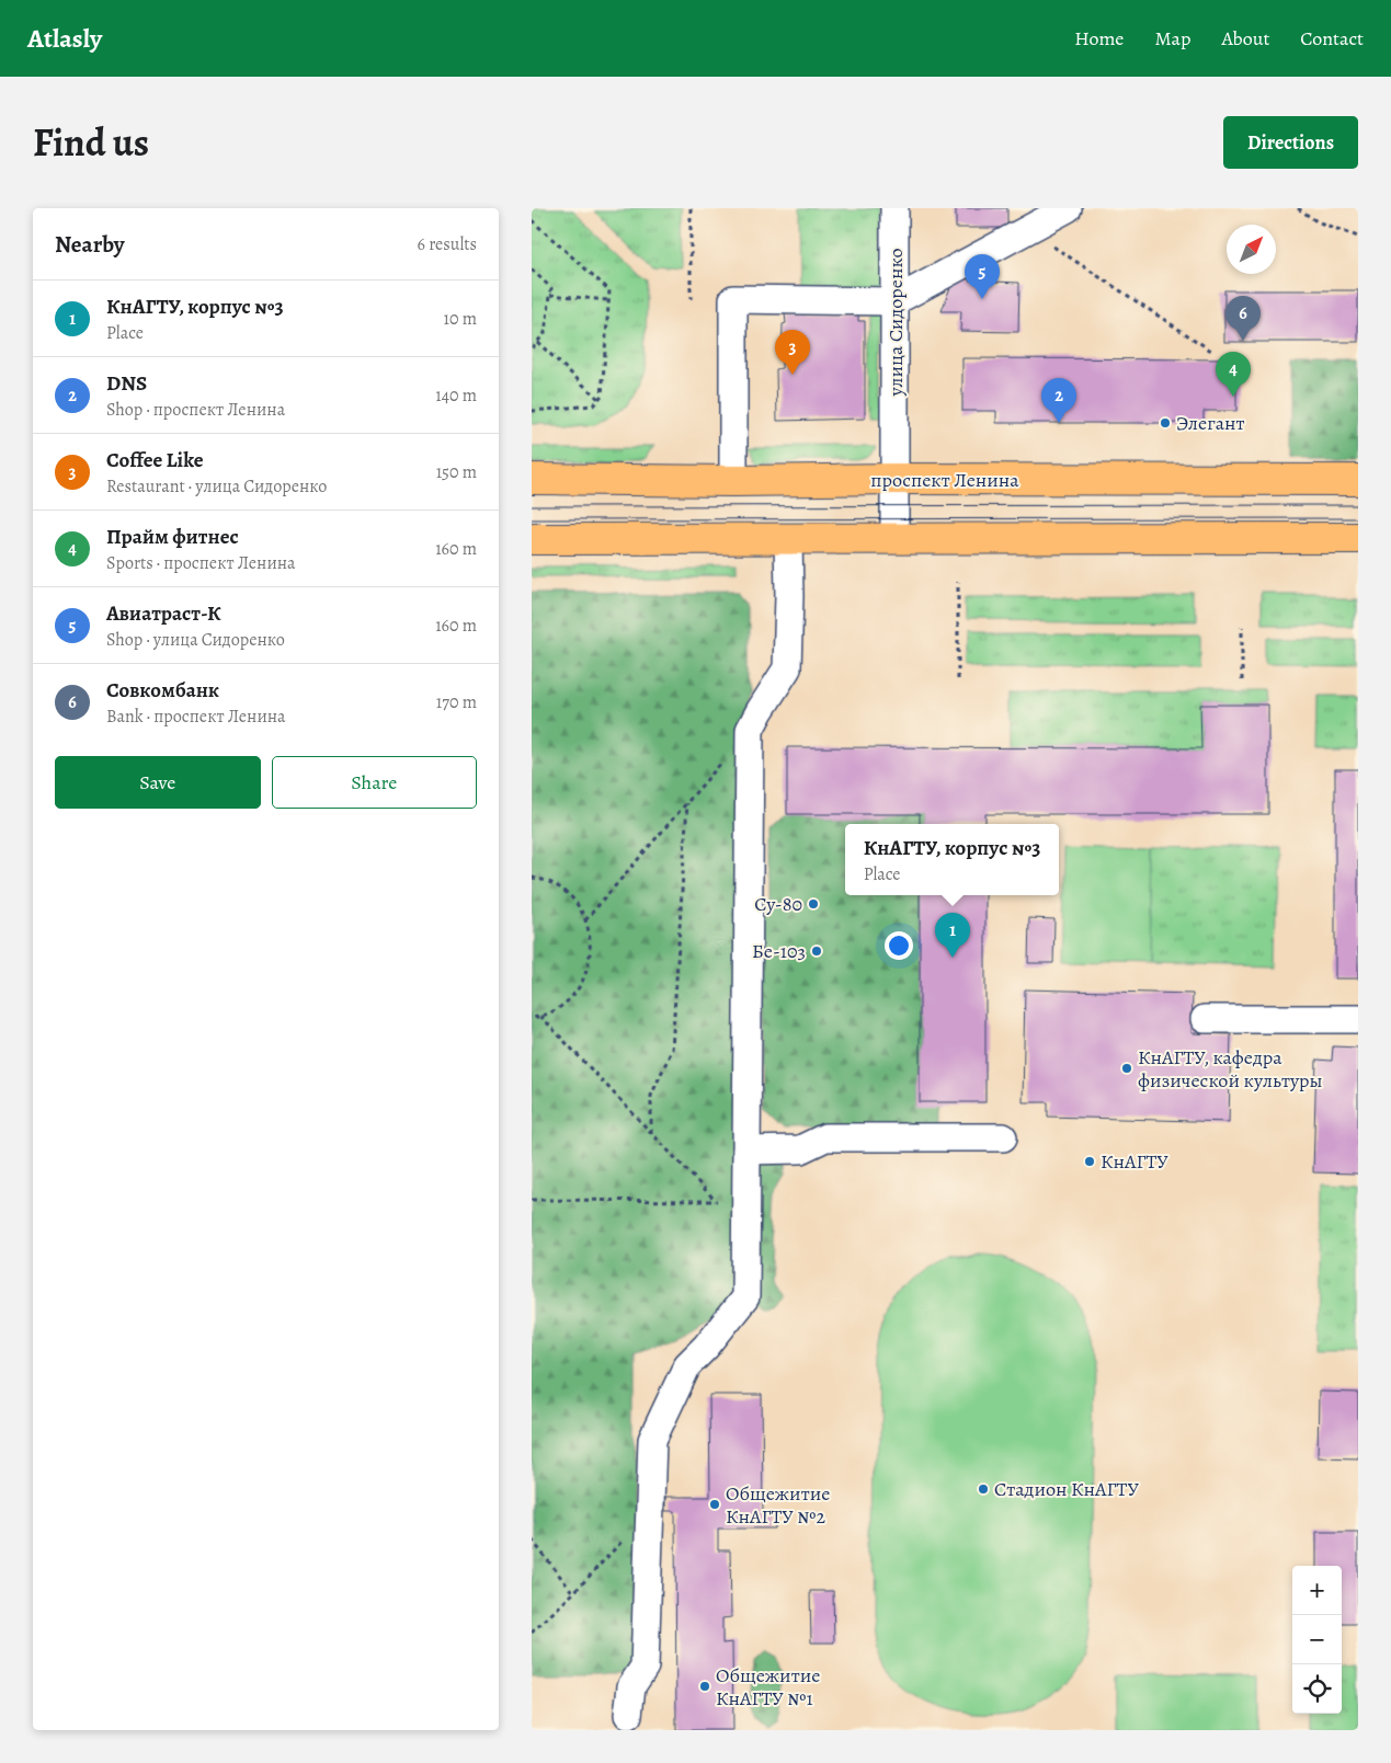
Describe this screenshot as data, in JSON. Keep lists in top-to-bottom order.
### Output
{
  "streets": {
    "highway": ["проспект Ленина"],
    "street": ["улица Сидоренко"]
  },
  "crossings": [
    ["улица Сидоренко", "проспект Ленина"]
  ],
  "places": [
    "Элегант",
    "Су-80",
    "Бе-103",
    "КнАГТУ, кафедра физической культуры",
    "КнАГТУ",
    "Стадион КнАГТУ",
    "Общежитие КнАГТУ №2",
    "Общежитие КнАГТУ №1"
  ],
  "north": "top right",
  "page": {
    "header": "Atlasly",
    "nav": [
      "Home",
      "Map",
      "About",
      "Contact"
    ],
    "title": "Find us",
    "buttons": [
      "Directions",
      ["Save", "Share"]
    ],
    "heading": ["Nearby", "6 results"],
    "pins": [
      "5",
      "6",
      "3",
      "4",
      "2",
      "1"
    ],
    "list": [
      {
        "mark": "1",
        "name": "КнАГТУ, корпус №3",
        "note": "Place",
        "value": "10 m"
      },
      {
        "mark": "2",
        "name": "DNS",
        "note": "Shop · проспект Ленина",
        "value": "140 m"
      },
      {
        "mark": "3",
        "name": "Coffee Like",
        "note": "Restaurant · улица Сидоренко",
        "value": "150 m"
      },
      {
        "mark": "4",
        "name": "Прайм фитнес",
        "note": "Sports · проспект Ленина",
        "value": "160 m"
      },
      {
        "mark": "5",
        "name": "Авиатраст-К",
        "note": "Shop · улица Сидоренко",
        "value": "160 m"
      },
      {
        "mark": "6",
        "name": "Совкомбанк",
        "note": "Bank · проспект Ленина",
        "value": "170 m"
      }
    ],
    "popup": ["КнАГТУ, корпус №3", "Place"],
    "map_buttons": ["+", "−"]
  }
}
